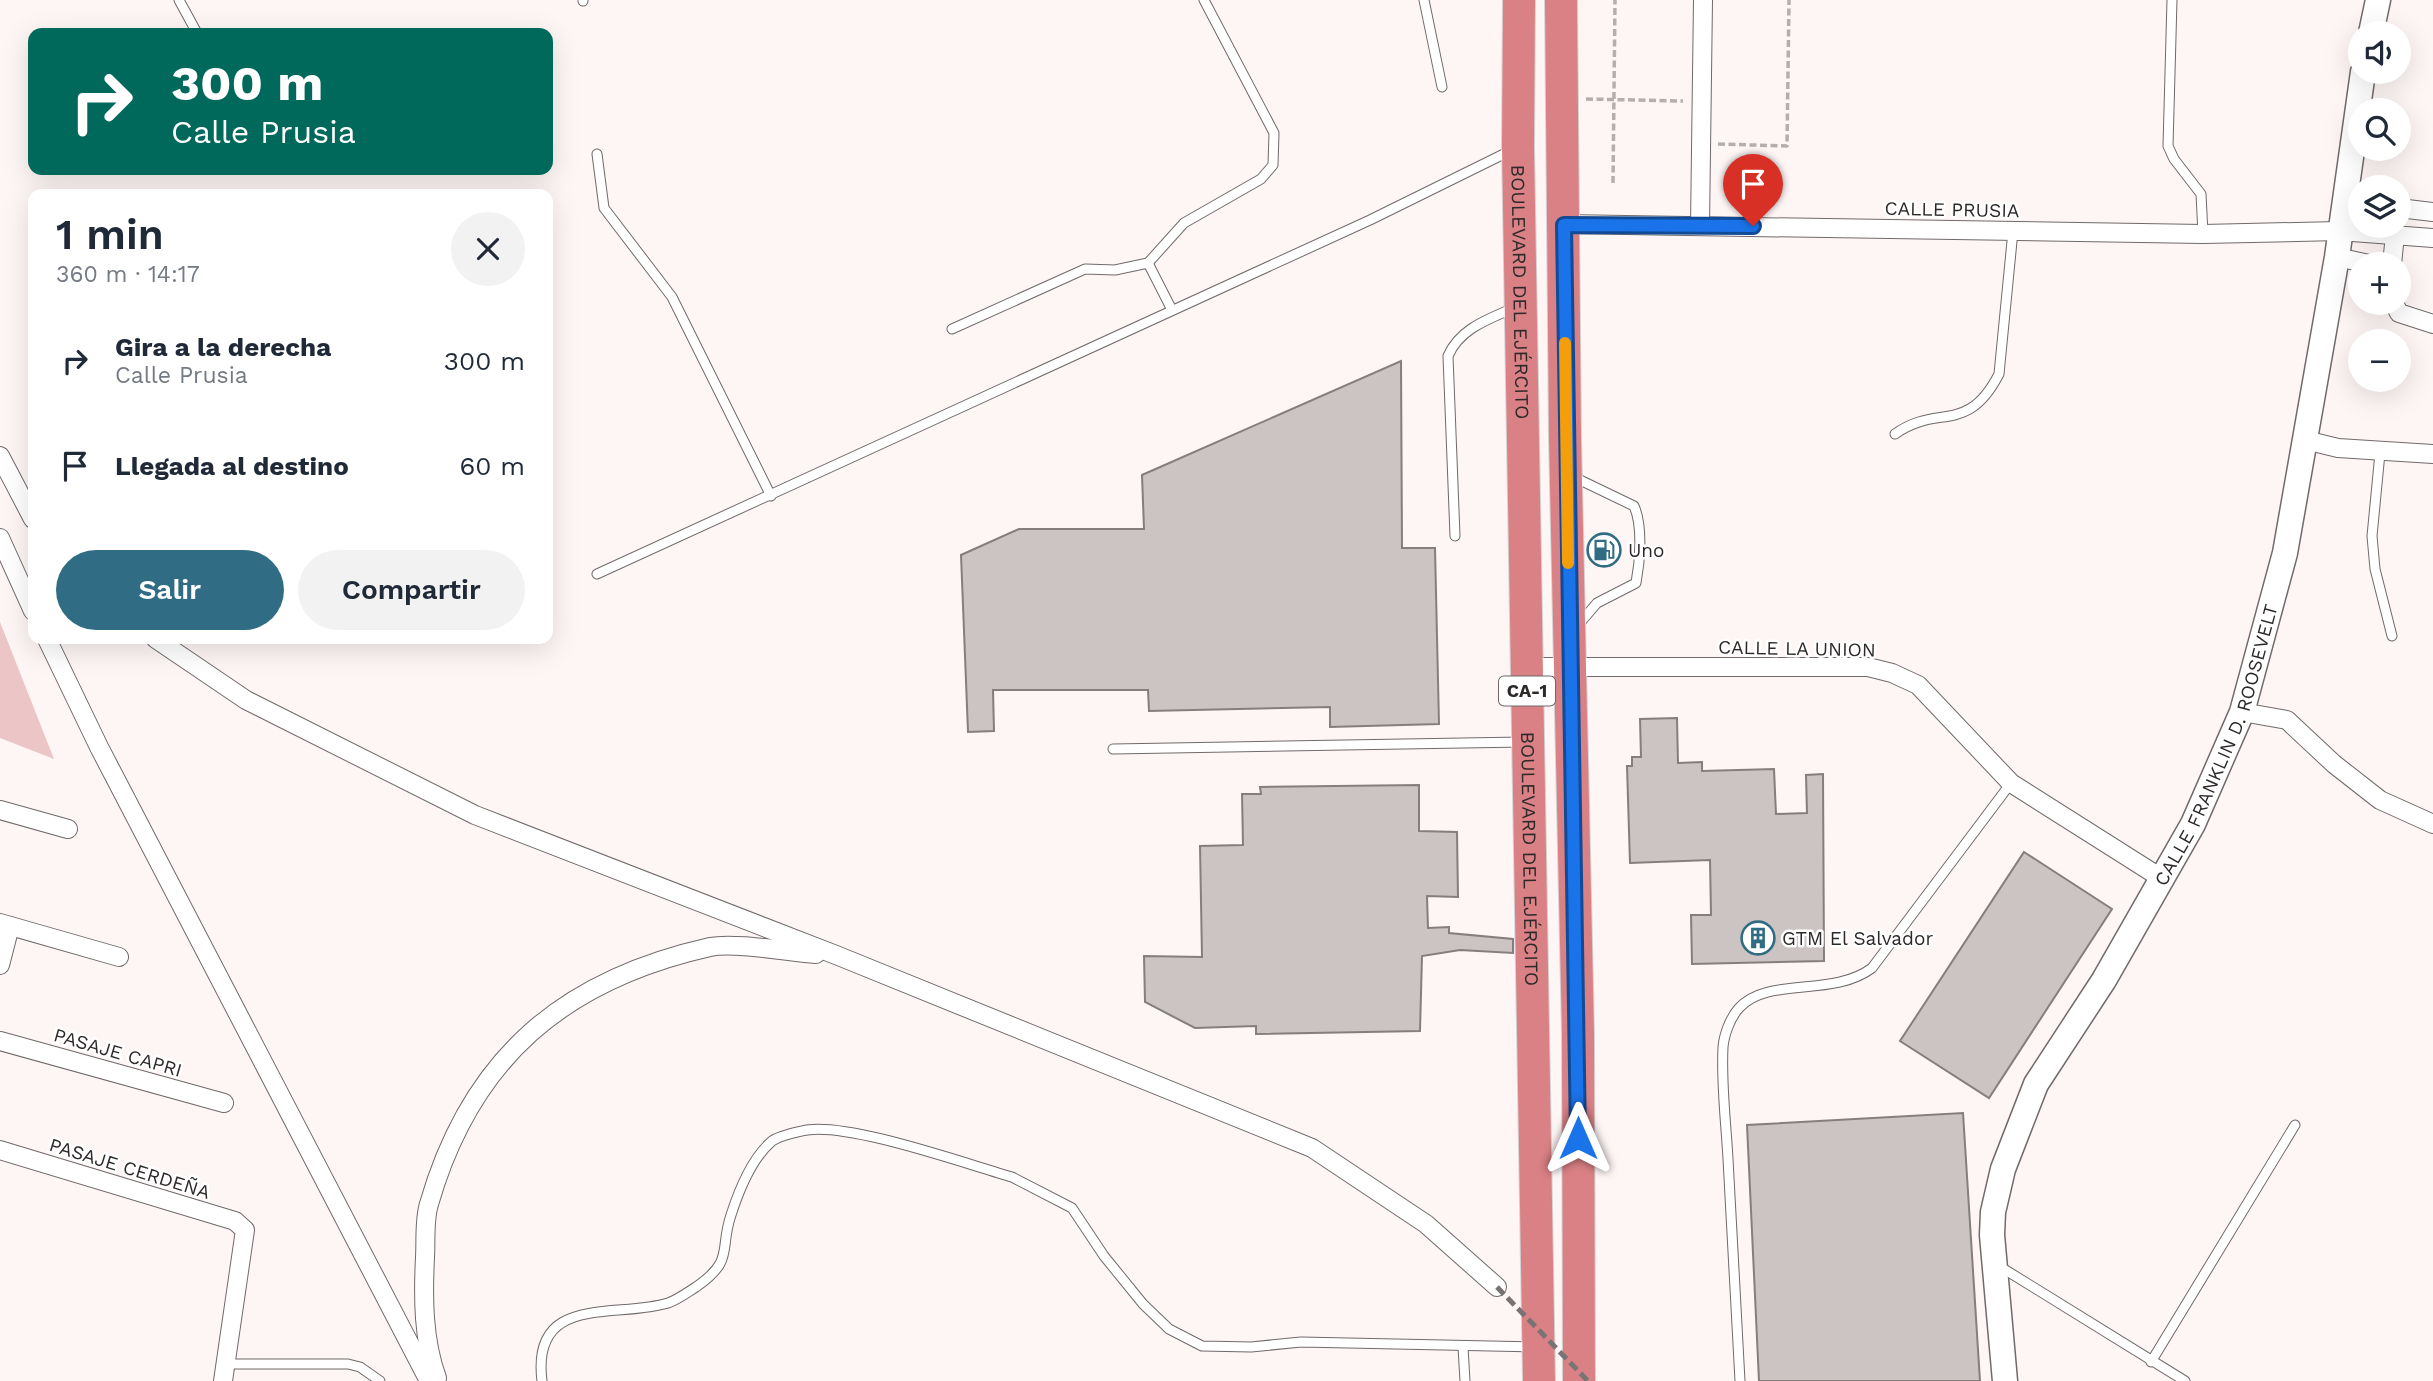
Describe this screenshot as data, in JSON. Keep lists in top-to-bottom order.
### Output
{
  "streets": {
    "highway": ["BOULEVARD DEL EJÉRCITO", "CA-1"],
    "main road": ["CALLE FRANKLIN D. ROOSEVELT"],
    "street": [
      "CALLE PRUSIA",
      "CALLE LA UNION",
      "PASAJE CAPRI",
      "PASAJE CERDEÑA"
    ]
  },
  "crossings": [
    ["CALLE PRUSIA", "CA-1"],
    ["CALLE PRUSIA", "CALLE FRANKLIN D. ROOSEVELT"],
    ["BOULEVARD DEL EJÉRCITO", "CALLE LA UNION"],
    ["CALLE LA UNION", "CA-1"],
    ["CALLE LA UNION", "CALLE FRANKLIN D. ROOSEVELT"]
  ],
  "places": {
    "fuel station": ["Uno"],
    "building": ["GTM El Salvador"]
  },
  "page": {
    "map_buttons": ["+", "−"],
    "turn": ["300 m", "Calle Prusia"],
    "heading": ["1 min", "360 m · 14:17"],
    "list": [
      {
        "name": "Gira a la derecha",
        "note": "Calle Prusia",
        "value": "300 m"
      },
      {
        "name": "Llegada al destino",
        "value": "60 m"
      }
    ],
    "buttons": ["Salir", "Compartir"]
  }
}
